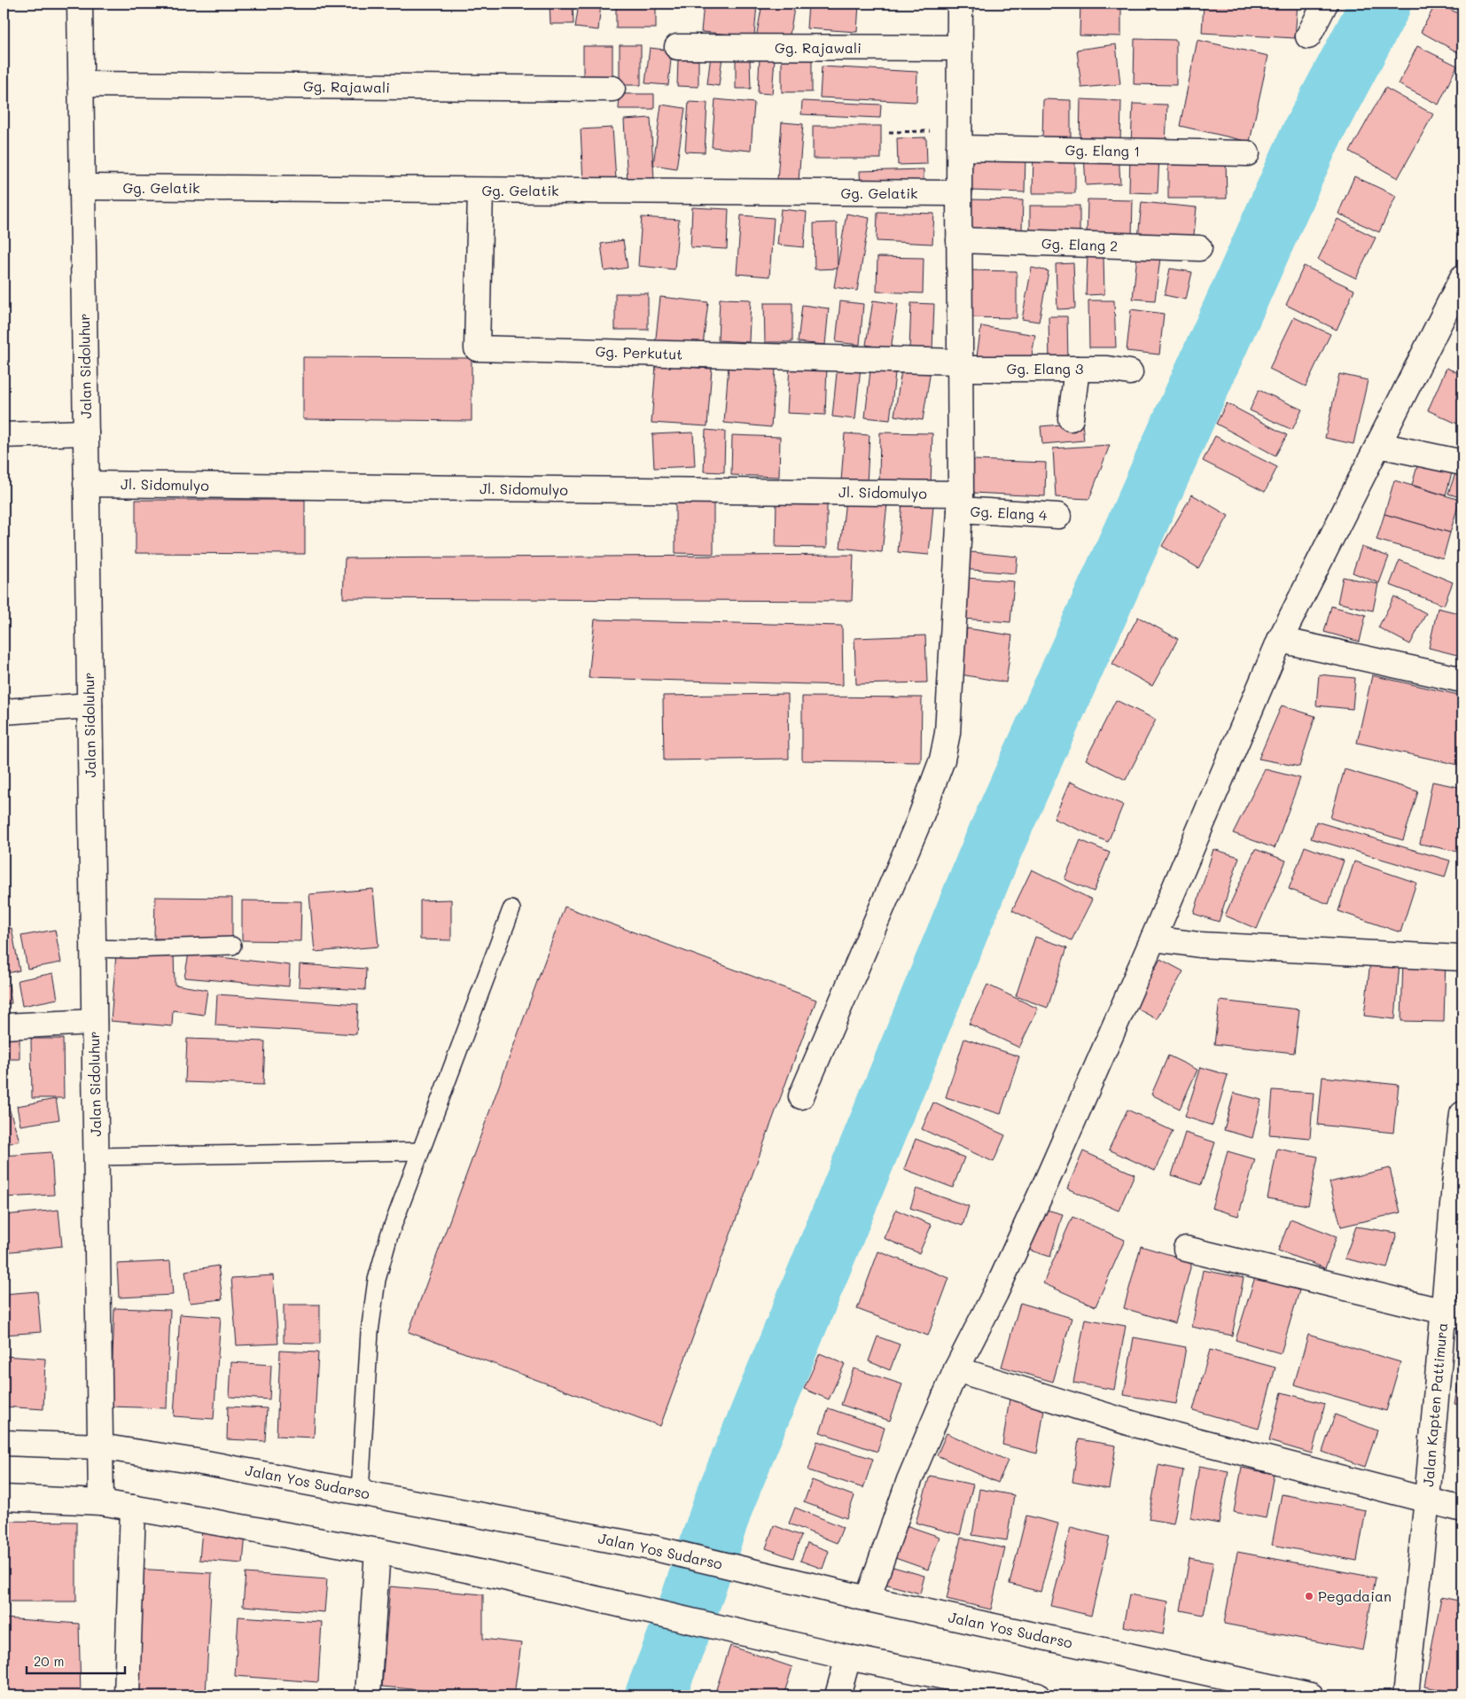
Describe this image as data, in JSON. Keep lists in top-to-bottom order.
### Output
{
  "streets": {
    "street": [
      "Gg. Rajawali",
      "Gg. Elang 1",
      "Gg. Gelatik",
      "Gg. Elang 2",
      "Gg. Perkutut",
      "Jalan Sidoluhur",
      "Gg. Elang 3",
      "Jl. Sidomulyo",
      "Gg. Elang 4",
      "Jalan Kapten Pattimura",
      "Jalan Yos Sudarso"
    ]
  },
  "crossings": [
    ["Gg. Rajawali", "Jalan Sidoluhur"],
    ["Gg. Gelatik", "Gg. Perkutut"],
    ["Gg. Gelatik", "Jalan Sidoluhur"],
    ["Gg. Perkutut", "Gg. Elang 3"],
    ["Jalan Sidoluhur", "Jl. Sidomulyo"],
    ["Jalan Sidoluhur", "Jalan Yos Sudarso"],
    ["Jl. Sidomulyo", "Gg. Elang 4"]
  ],
  "places": ["Pegadaian"],
  "scale_bar": "20 m"
}
